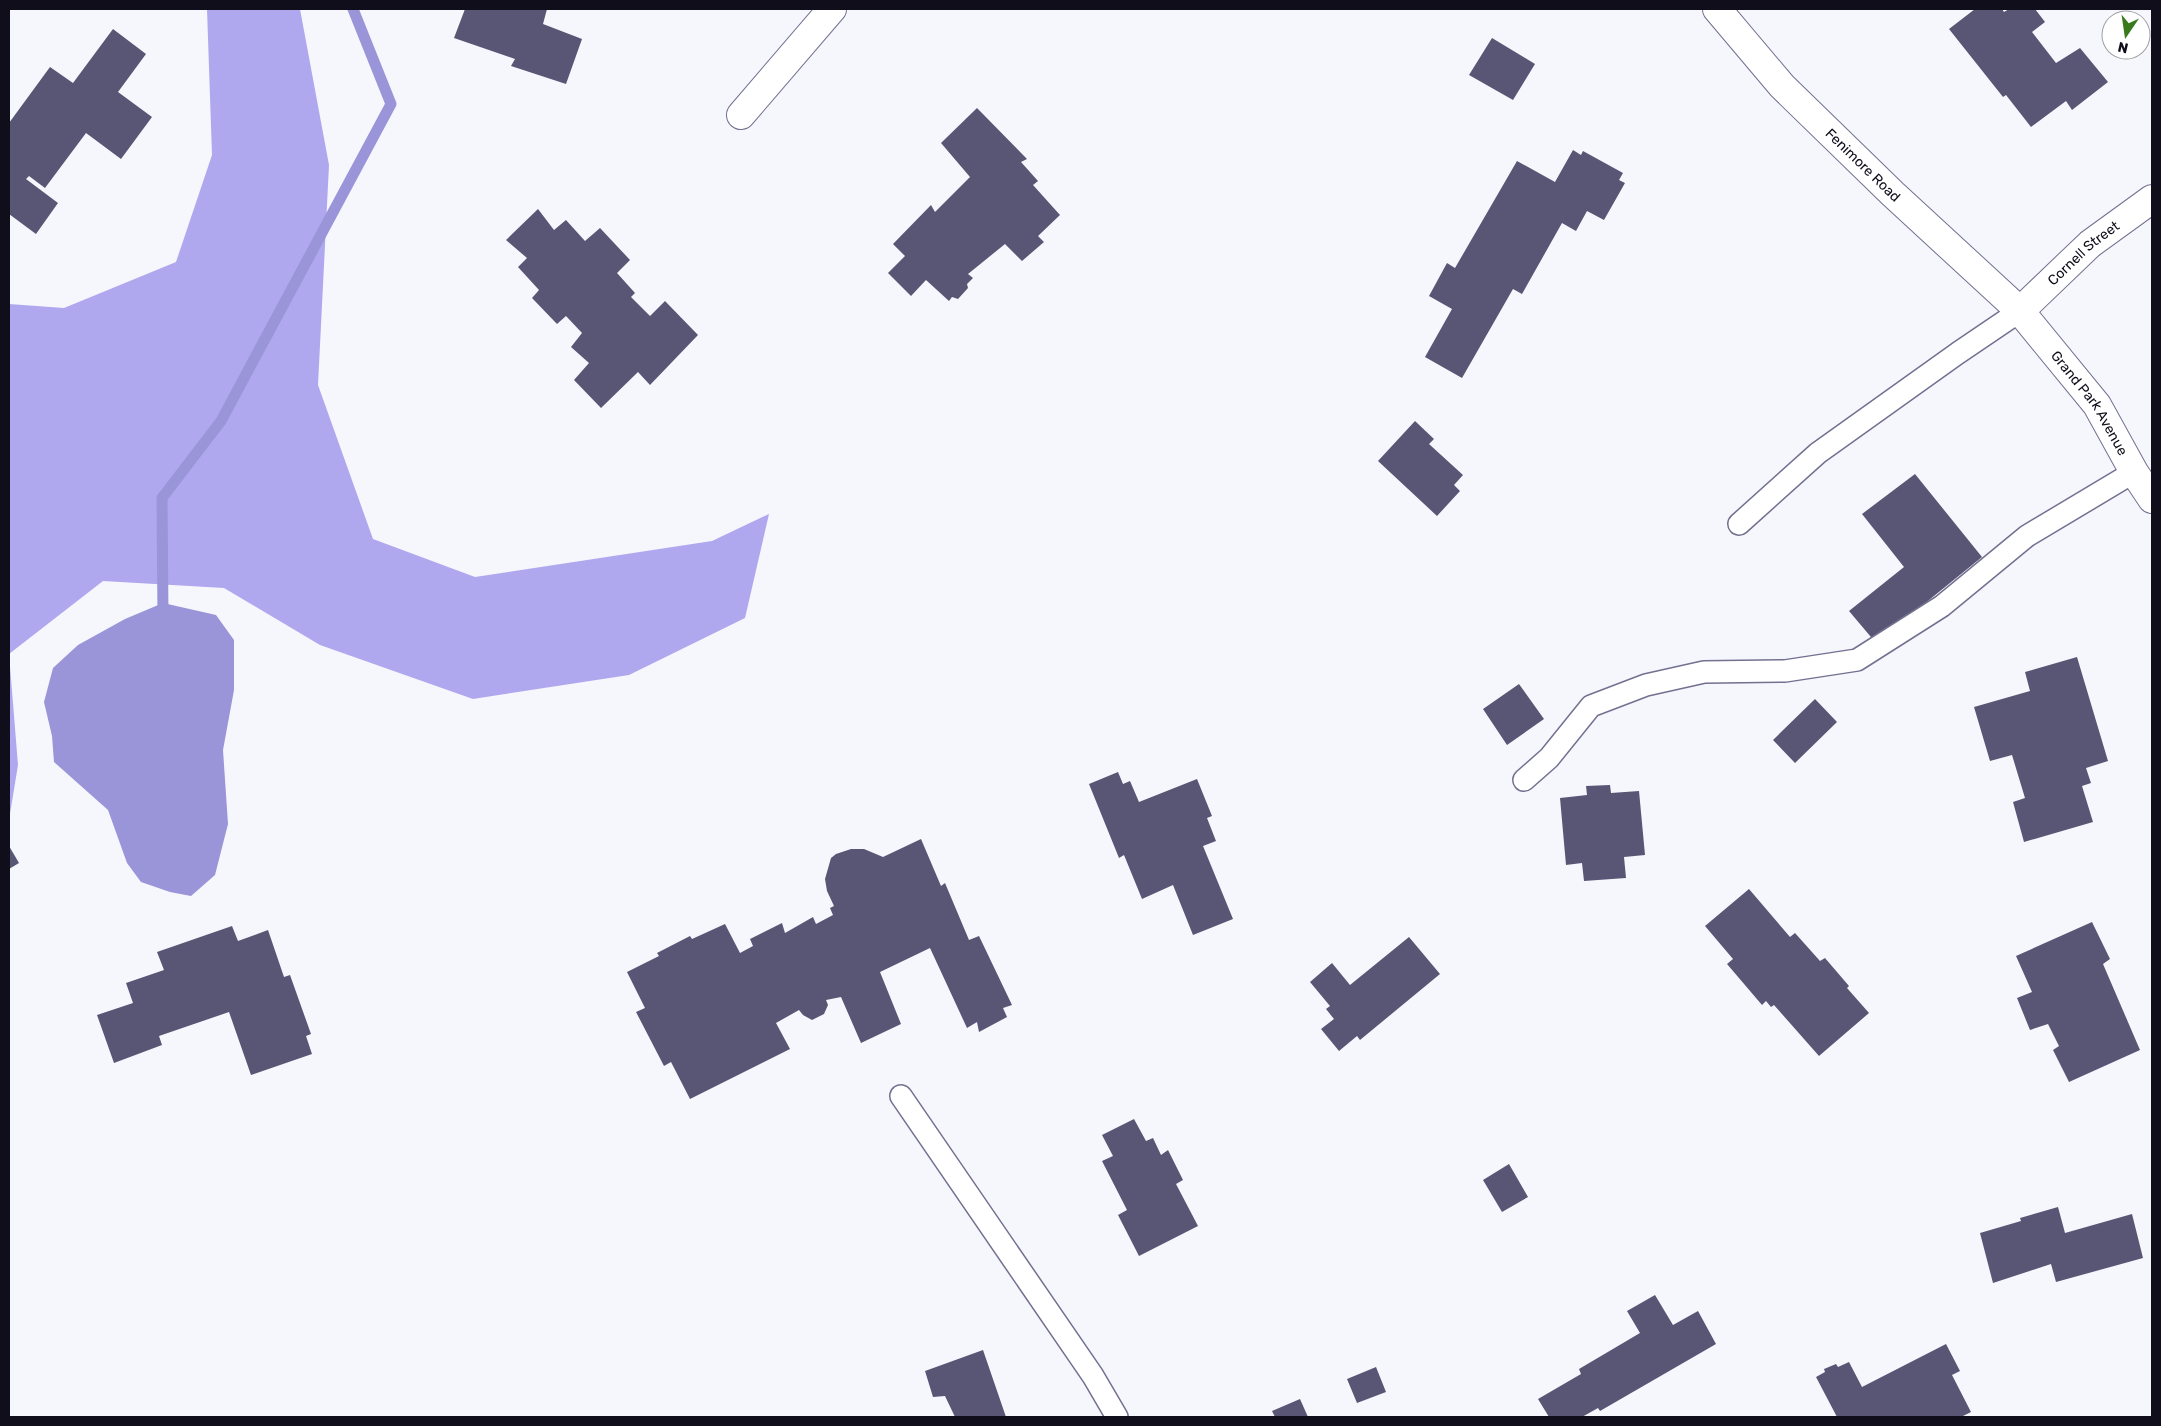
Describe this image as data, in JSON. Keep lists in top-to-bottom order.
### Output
{
  "streets": {
    "street": ["Fenimore Road", "Cornell Street", "Grand Park Avenue"]
  },
  "crossings": [
    ["Fenimore Road", "Cornell Street"],
    ["Fenimore Road", "Grand Park Avenue"],
    ["Cornell Street", "Grand Park Avenue"]
  ],
  "north": "bottom"
}
